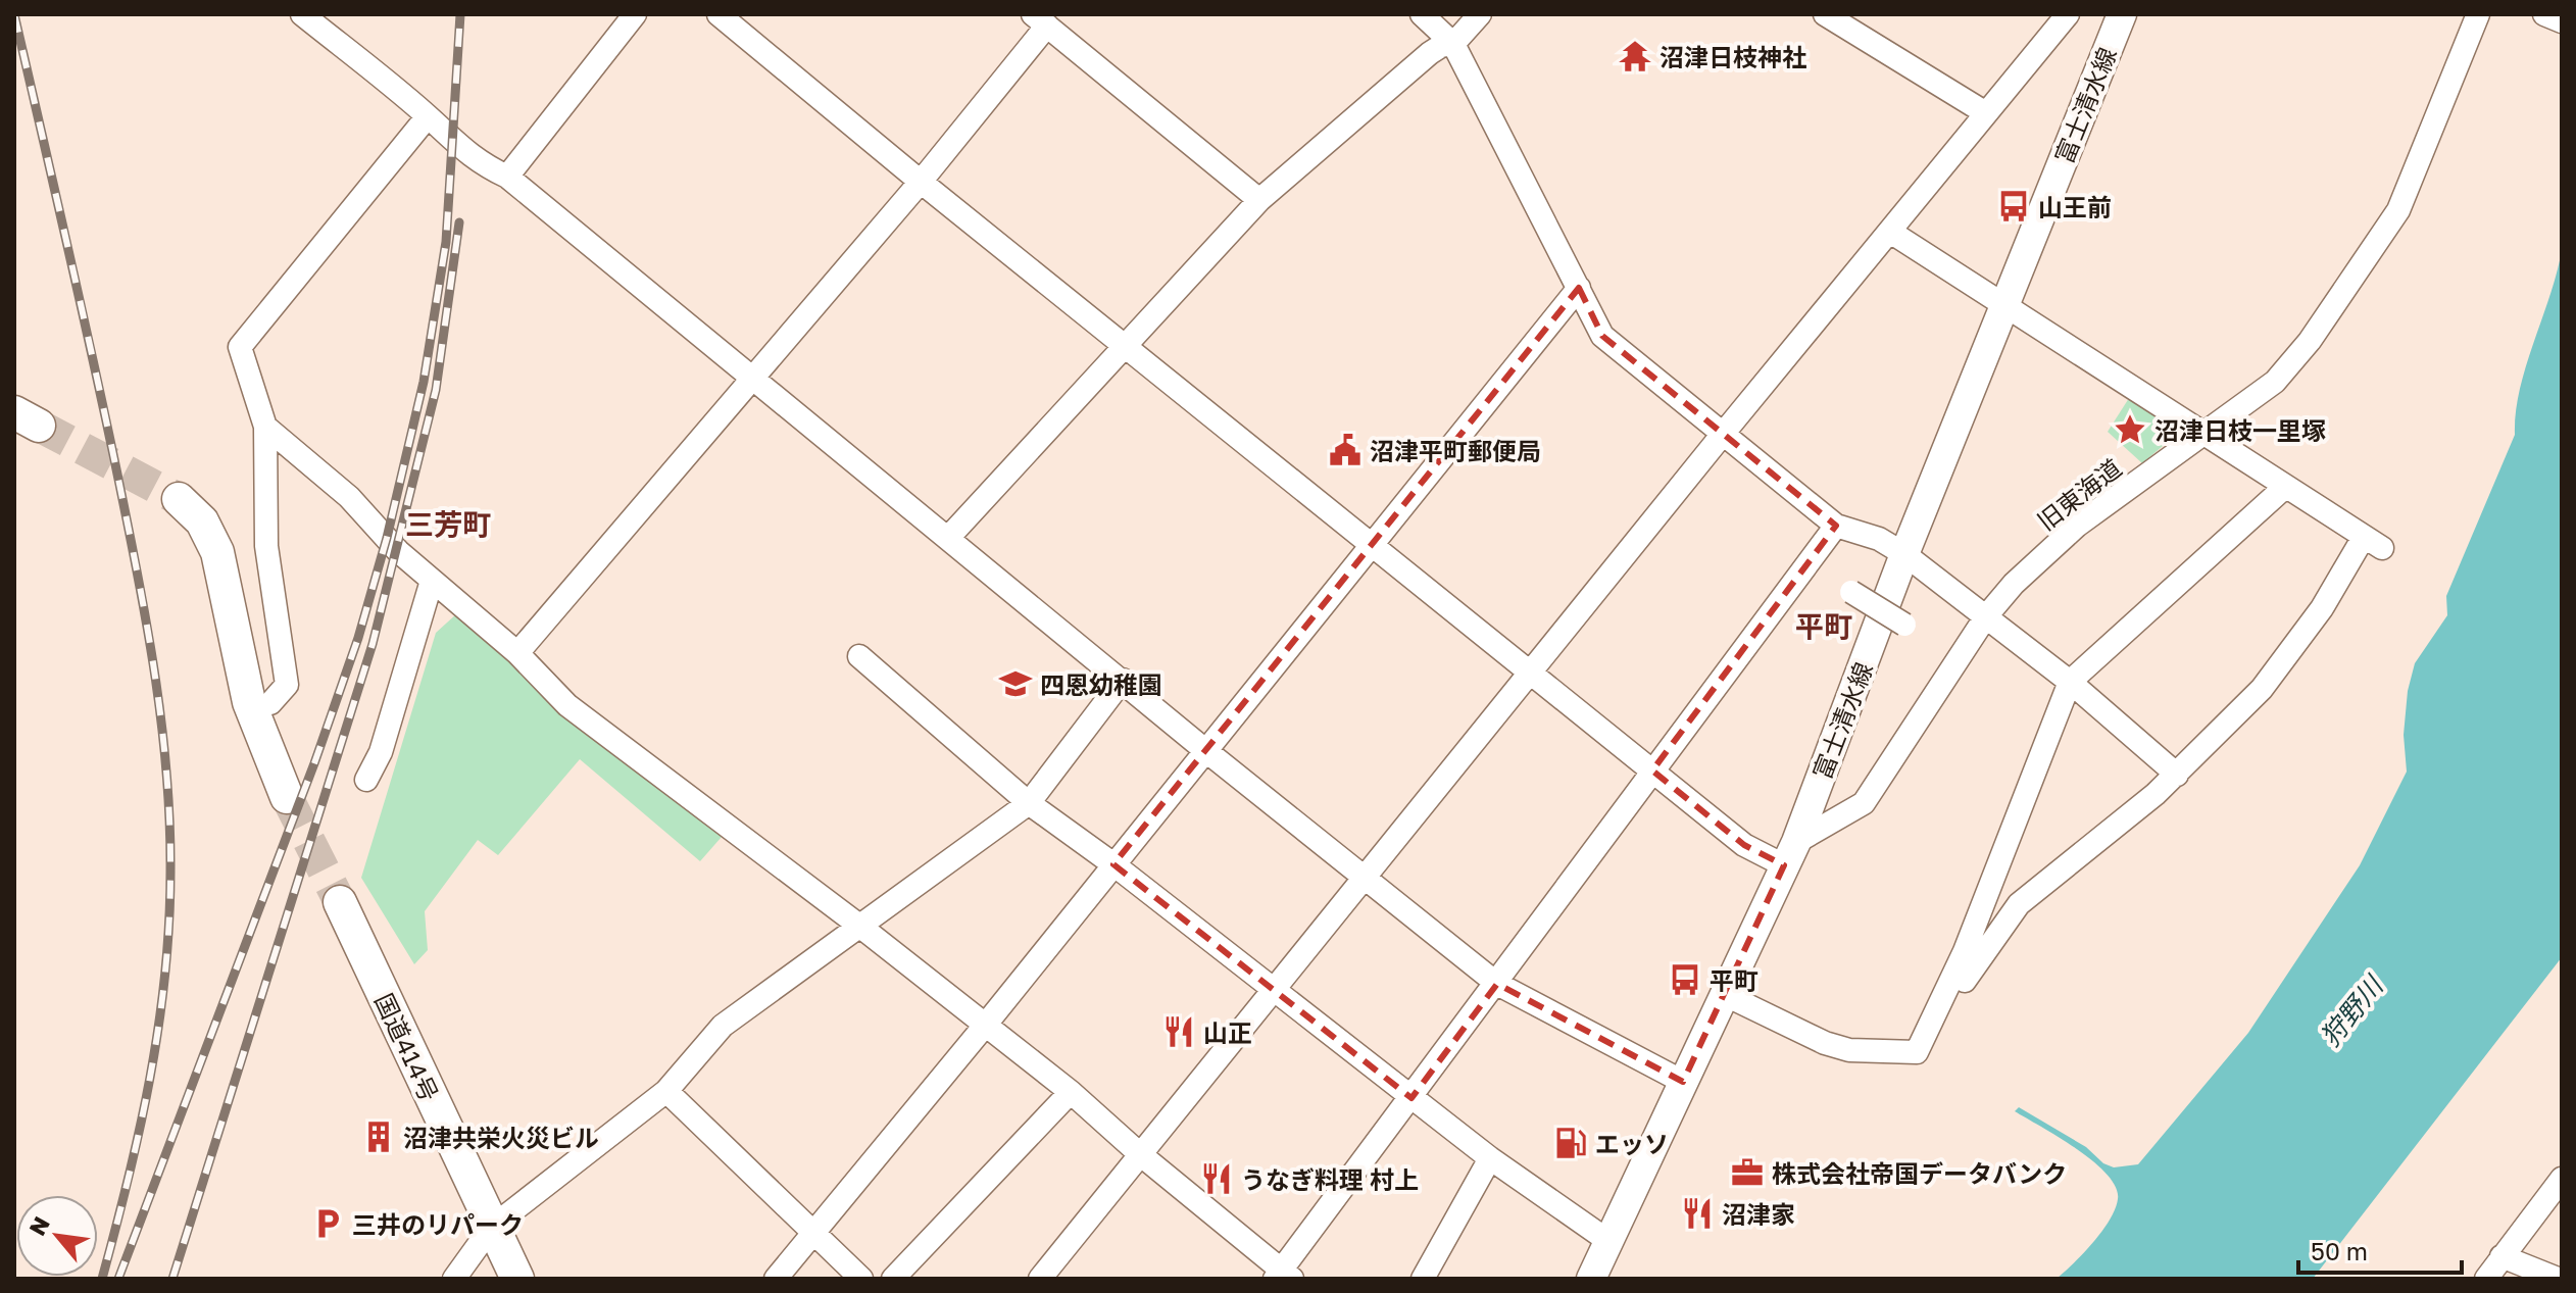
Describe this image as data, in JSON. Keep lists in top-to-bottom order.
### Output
{
  "streets": {
    "highway": ["国道414号"],
    "main road": ["富士清水線"],
    "street": ["旧東海道"]
  },
  "crossings": [
    ["富士清水線", "旧東海道"]
  ],
  "districts": ["三芳町", "平町"],
  "water": ["狩野川"],
  "places": {
    "temple": ["沼津日枝神社"],
    "bus stop": ["山王前", "平町"],
    "place": ["沼津日枝一里塚"],
    "public building": ["沼津平町郵便局"],
    "school or university": ["四恩幼稚園"],
    "restaurant": ["山正", "うなぎ料理 村上", "沼津家"],
    "building": ["沼津共栄火災ビル"],
    "fuel station": ["エッソ"],
    "office": ["株式会社帝国データバンク"],
    "parking": ["三井のリパーク"]
  },
  "scale_bar": "50 m",
  "north": "top left"
}
